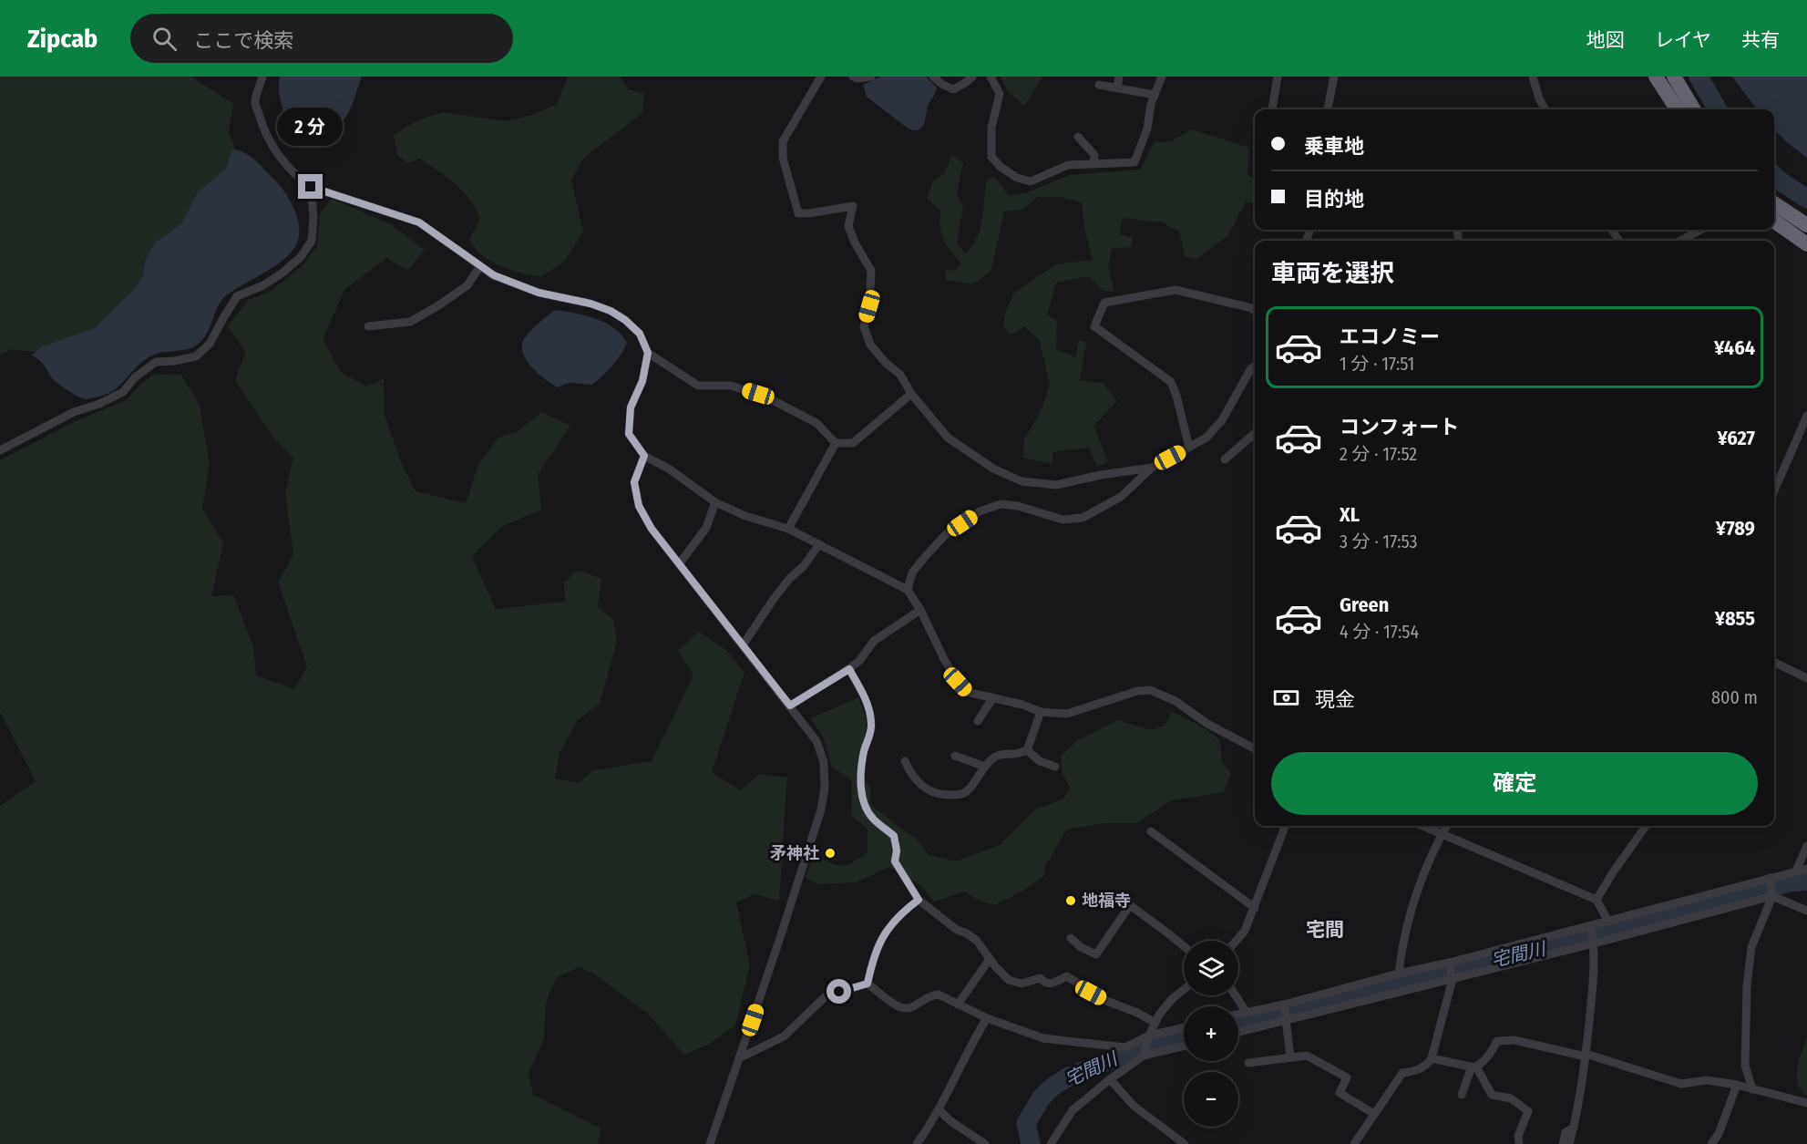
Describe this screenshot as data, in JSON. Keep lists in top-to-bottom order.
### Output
{
  "districts": ["宅間"],
  "water": ["宅間川"],
  "places": ["矛神社", "地福寺"],
  "page": {
    "header": "Zipcab",
    "search": "ここで検索",
    "nav": ["地図", "レイヤ", "共有"],
    "bubble": "2 分",
    "banner": ["乗車地", "目的地"],
    "heading": "車両を選択",
    "list": [
      {
        "name": "エコノミー",
        "note": "1 分 · 17:51",
        "value": "¥464"
      },
      {
        "name": "コンフォート",
        "note": "2 分 · 17:52",
        "value": "¥627"
      },
      {
        "name": "XL",
        "note": "3 分 · 17:53",
        "value": "¥789"
      },
      {
        "name": "Green",
        "note": "4 分 · 17:54",
        "value": "¥855"
      }
    ],
    "pay": ["現金", "800 m"],
    "buttons": "確定",
    "map_buttons": ["+", "−"]
  }
}
